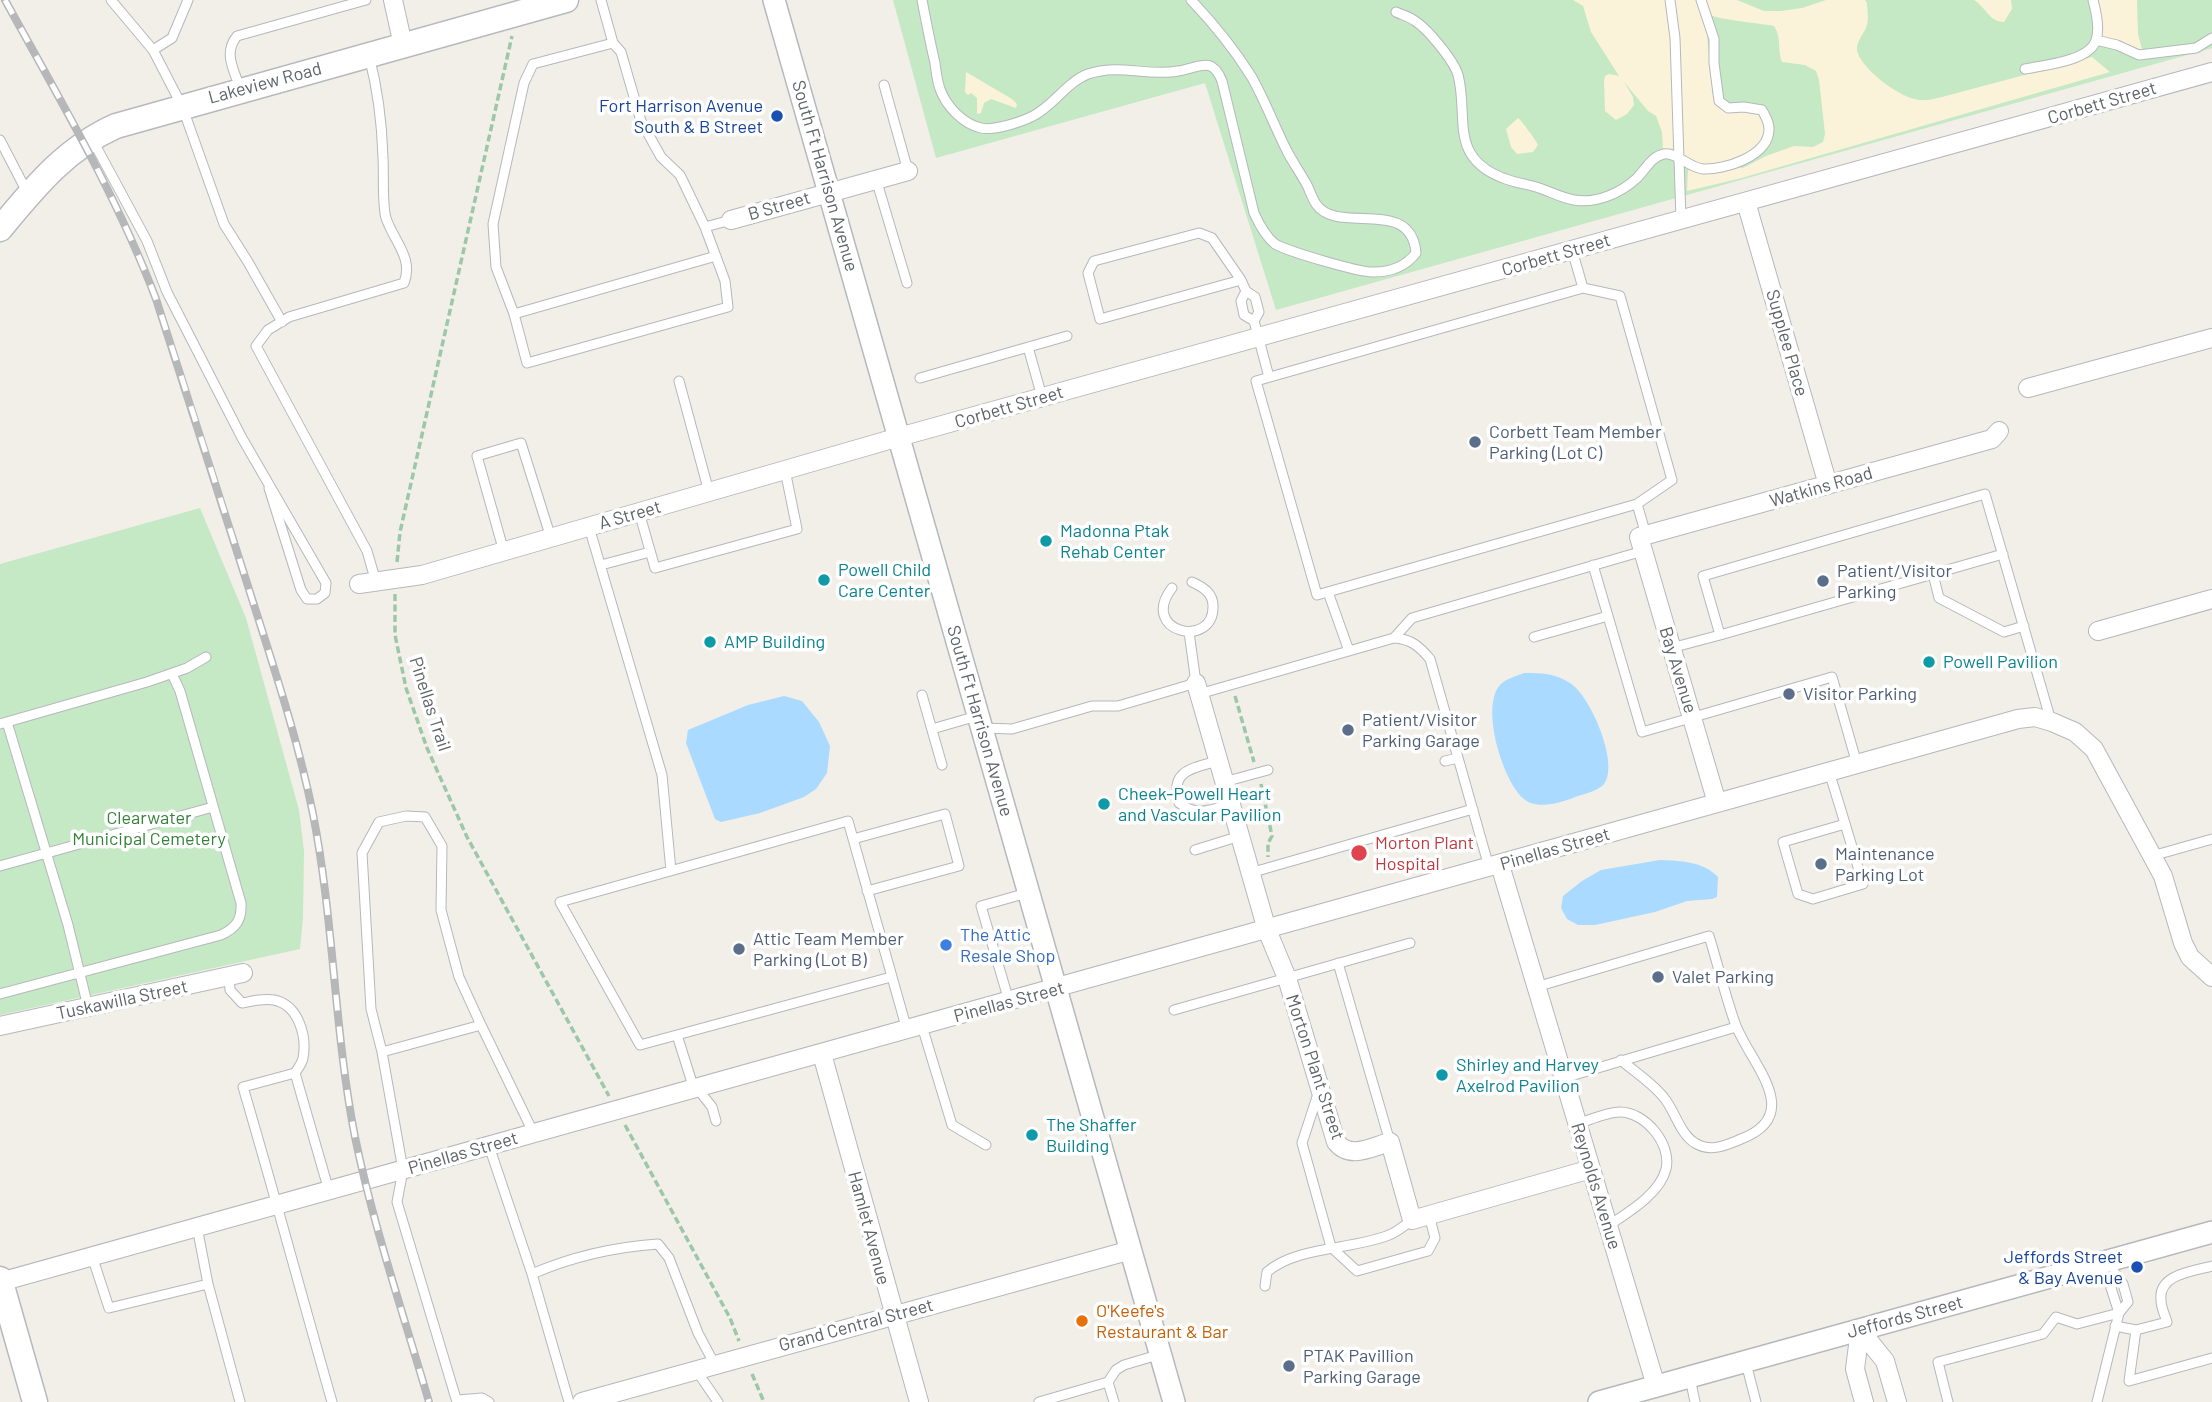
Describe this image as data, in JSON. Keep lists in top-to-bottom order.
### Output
{
  "streets": {
    "main road": ["Lakeview Road"],
    "street": [
      "Corbett Street",
      "South Ft Harrison Avenue",
      "B Street",
      "Supplee Place",
      "Watkins Road",
      "A Street",
      "Bay Avenue",
      "Pinellas Street",
      "Tuskawilla Street",
      "Morton Plant Street",
      "Reynolds Avenue",
      "Hamlet Avenue",
      "Jeffords Street",
      "Grand Central Street"
    ],
    "path": ["Pinellas Trail"]
  },
  "crossings": [
    ["Lakeview Road", "Pinellas Trail"],
    ["Corbett Street", "South Ft Harrison Avenue"],
    ["Corbett Street", "Supplee Place"],
    ["Corbett Street", "A Street"],
    ["South Ft Harrison Avenue", "B Street"],
    ["South Ft Harrison Avenue", "A Street"],
    ["South Ft Harrison Avenue", "Pinellas Street"],
    ["South Ft Harrison Avenue", "Grand Central Street"],
    ["Supplee Place", "Watkins Road"],
    ["Watkins Road", "Bay Avenue"],
    ["A Street", "Pinellas Trail"],
    ["Bay Avenue", "Pinellas Street"],
    ["Pinellas Street", "Morton Plant Street"],
    ["Pinellas Street", "Reynolds Avenue"],
    ["Pinellas Street", "Hamlet Avenue"],
    ["Reynolds Avenue", "Jeffords Street"],
    ["Hamlet Avenue", "Grand Central Street"]
  ],
  "parks": ["Clearwater Municipal Cemetery"],
  "places": [
    "Fort Harrison Avenue South & B Street",
    "Corbett Team Member Parking (Lot C)",
    "Madonna Ptak Rehab Center",
    "Powell Child Care Center",
    "Patient/Visitor Parking",
    "AMP Building",
    "Powell Pavilion",
    "Visitor Parking",
    "Patient/Visitor Parking Garage",
    "Cheek-Powell Heart and Vascular Pavilion",
    "Morton Plant Hospital",
    "Maintenance Parking Lot",
    "The Attic Resale Shop",
    "Attic Team Member Parking (Lot B)",
    "Valet Parking",
    "Shirley and Harvey Axelrod Pavilion",
    "The Shaffer Building",
    "Jeffords Street & Bay Avenue",
    "O'Keefe's Restaurant & Bar",
    "PTAK Pavillion Parking Garage"
  ]
}
